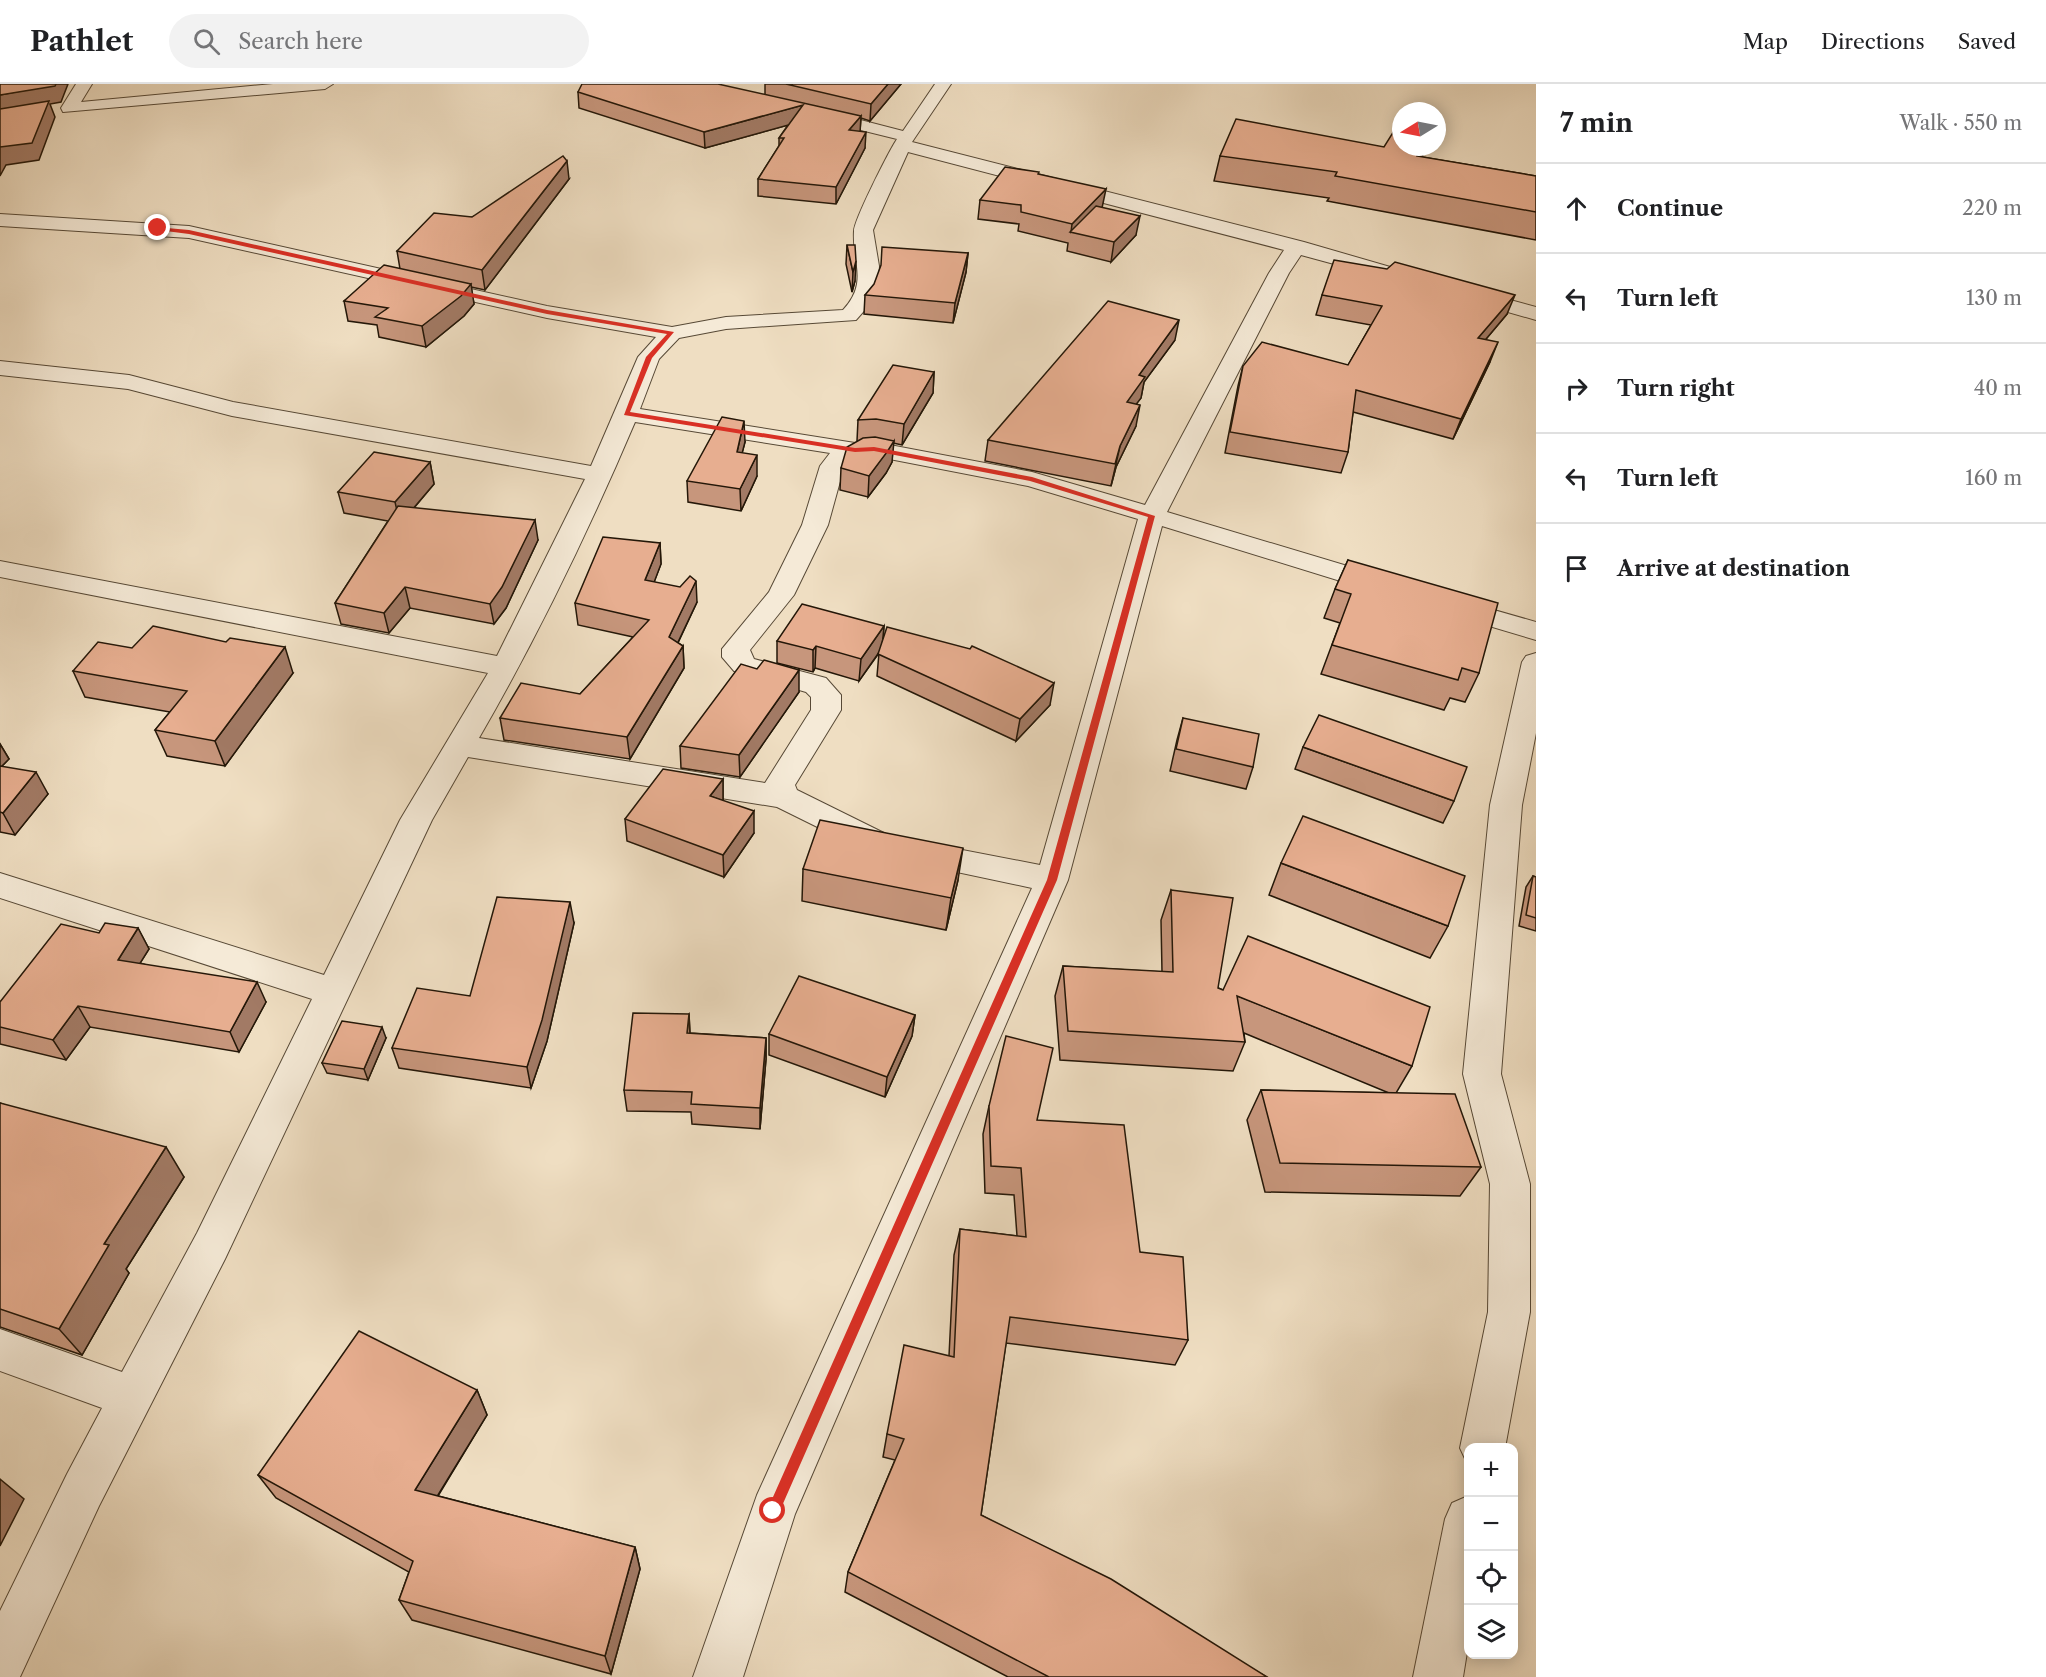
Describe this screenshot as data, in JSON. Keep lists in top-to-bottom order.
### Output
{
  "north": "left",
  "page": {
    "header": "Pathlet",
    "search": "Search here",
    "nav": ["Map", "Directions", "Saved"],
    "heading": ["7 min", "Walk · 550 m"],
    "list": [
      ["Continue", "220 m"],
      ["Turn left", "130 m"],
      ["Turn right", "40 m"],
      ["Turn left", "160 m"],
      "Arrive at destination"
    ],
    "map_buttons": ["+", "−"]
  }
}
